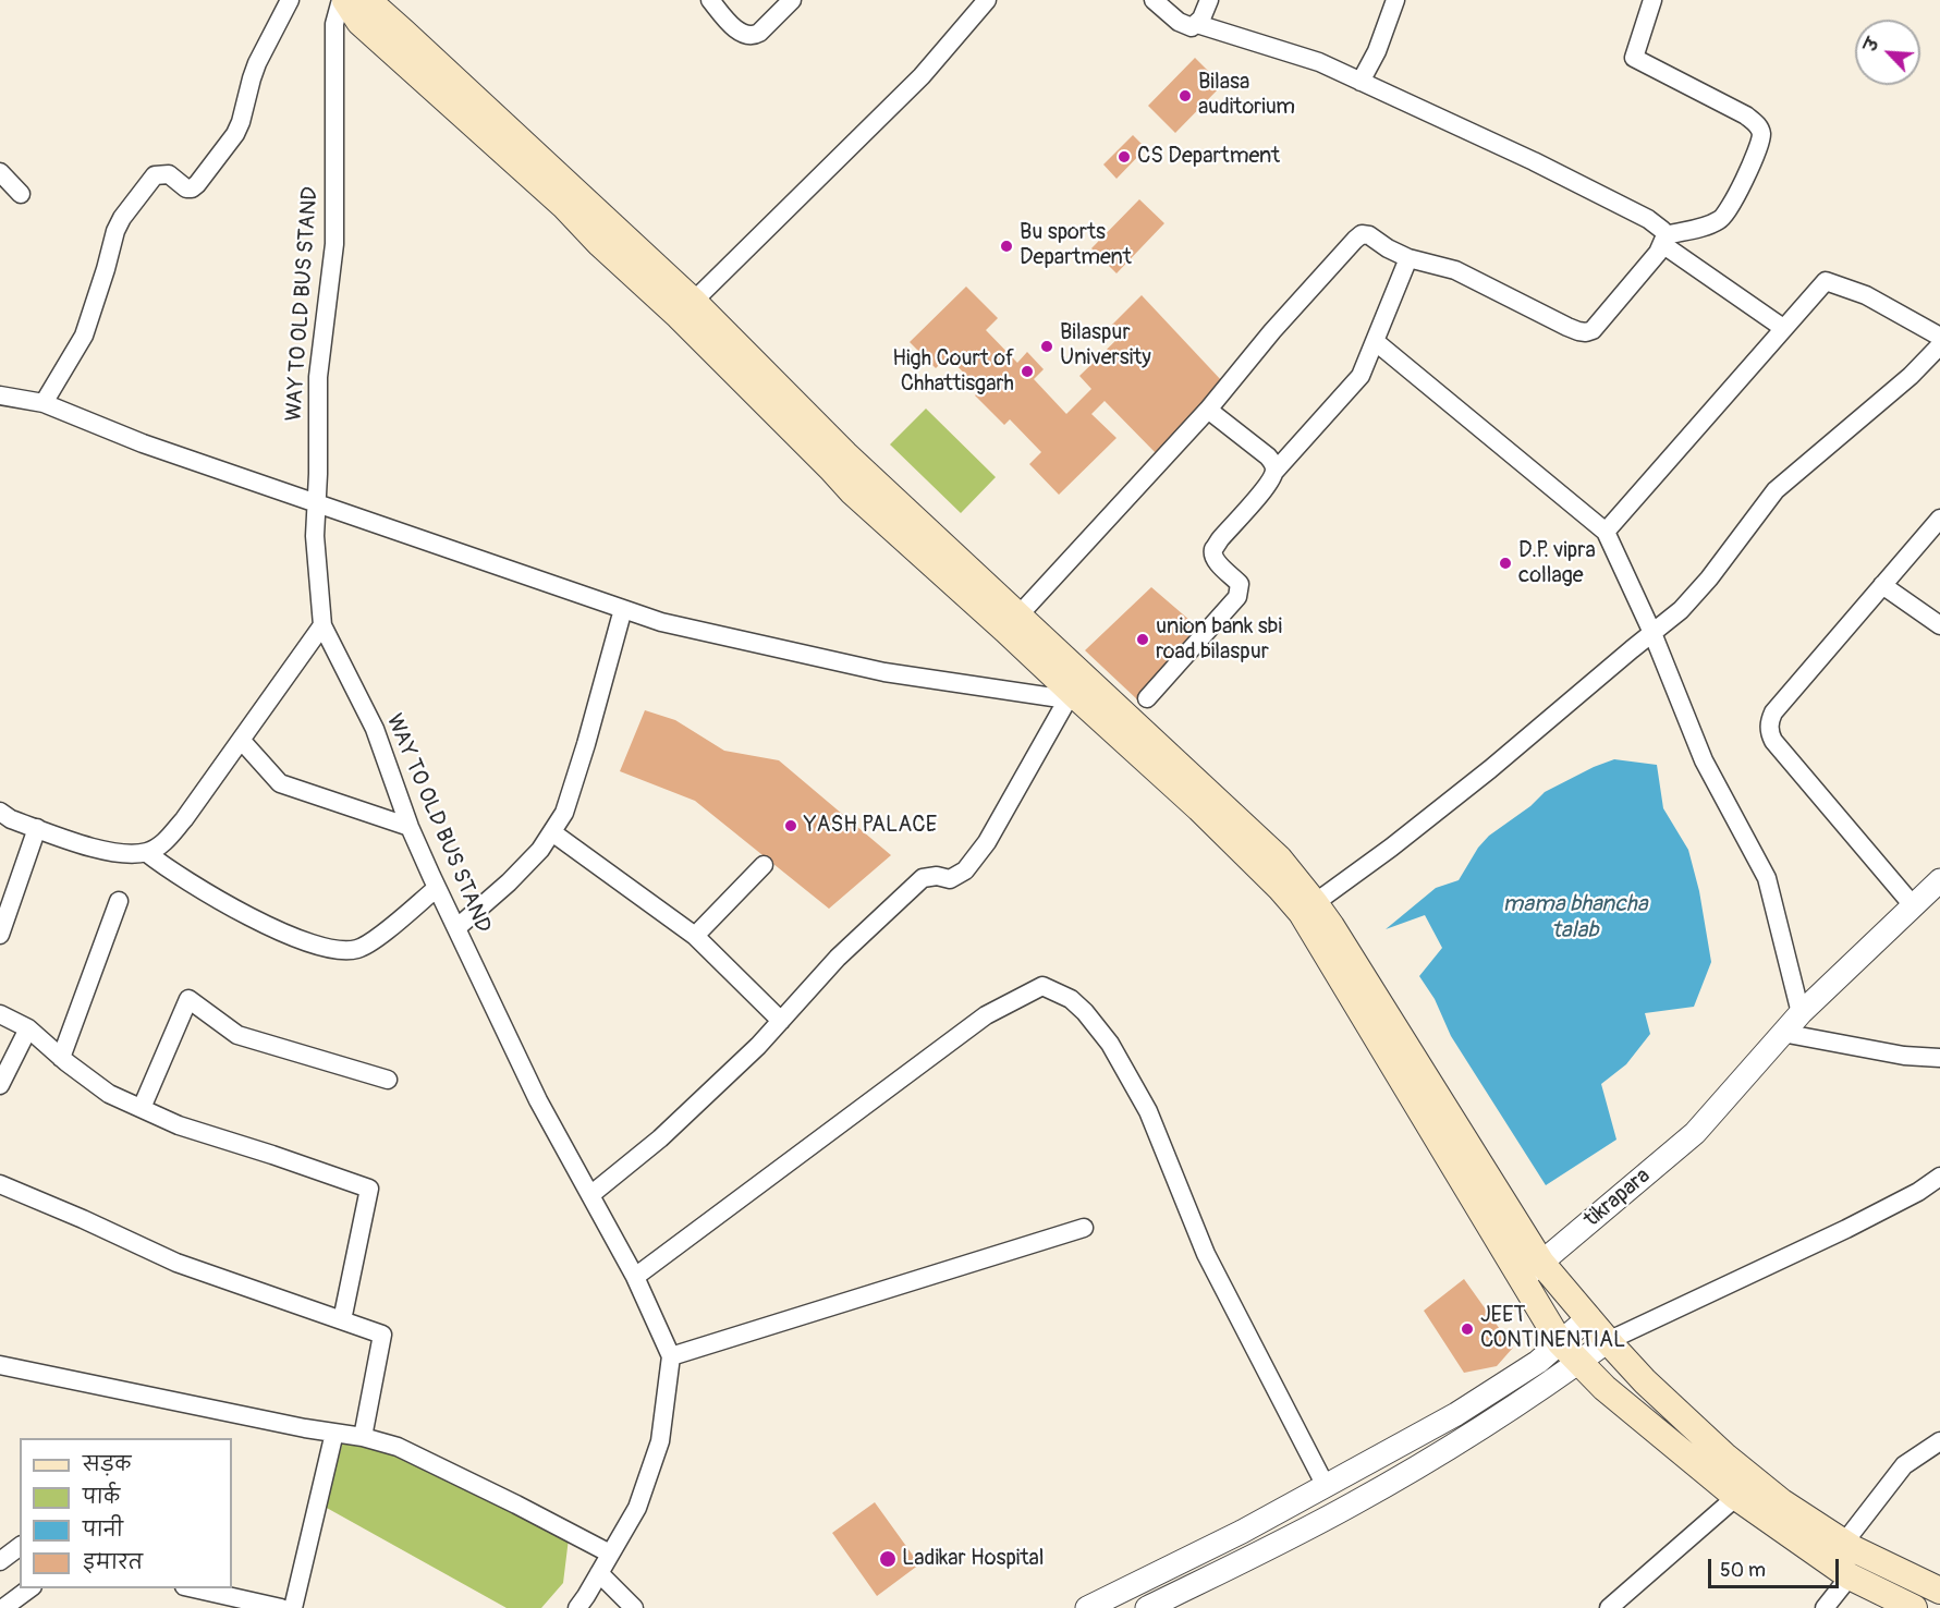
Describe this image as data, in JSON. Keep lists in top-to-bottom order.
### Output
{
  "streets": {
    "street": ["WAY TO OLD BUS STAND", "tikrapara"]
  },
  "water": ["mama bhancha talab"],
  "places": [
    "Bilasa auditorium",
    "CS Department",
    "Bu sports Department",
    "Bilaspur University",
    "High Court of Chhattisgarh",
    "D.P. vipra collage",
    "union bank sbi road bilaspur",
    "YASH PALACE",
    "JEET CONTINENTIAL",
    "Ladikar Hospital"
  ],
  "legend": [
    "सड़क",
    "पार्क",
    "पानी",
    "इमारत"
  ],
  "scale_bar": "50 m",
  "north": "top left"
}
